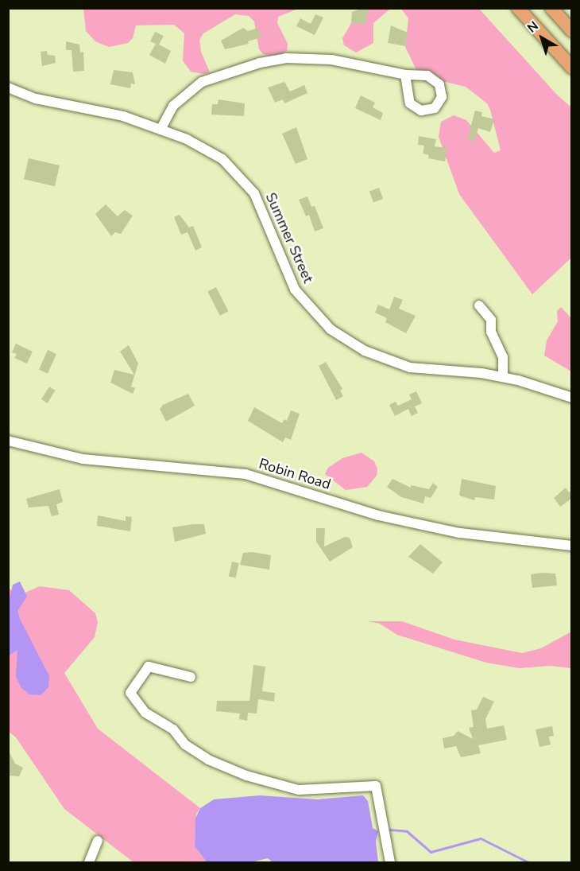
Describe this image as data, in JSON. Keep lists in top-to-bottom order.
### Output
{
  "streets": {
    "street": ["Summer Street", "Robin Road"]
  },
  "north": "top left"
}
